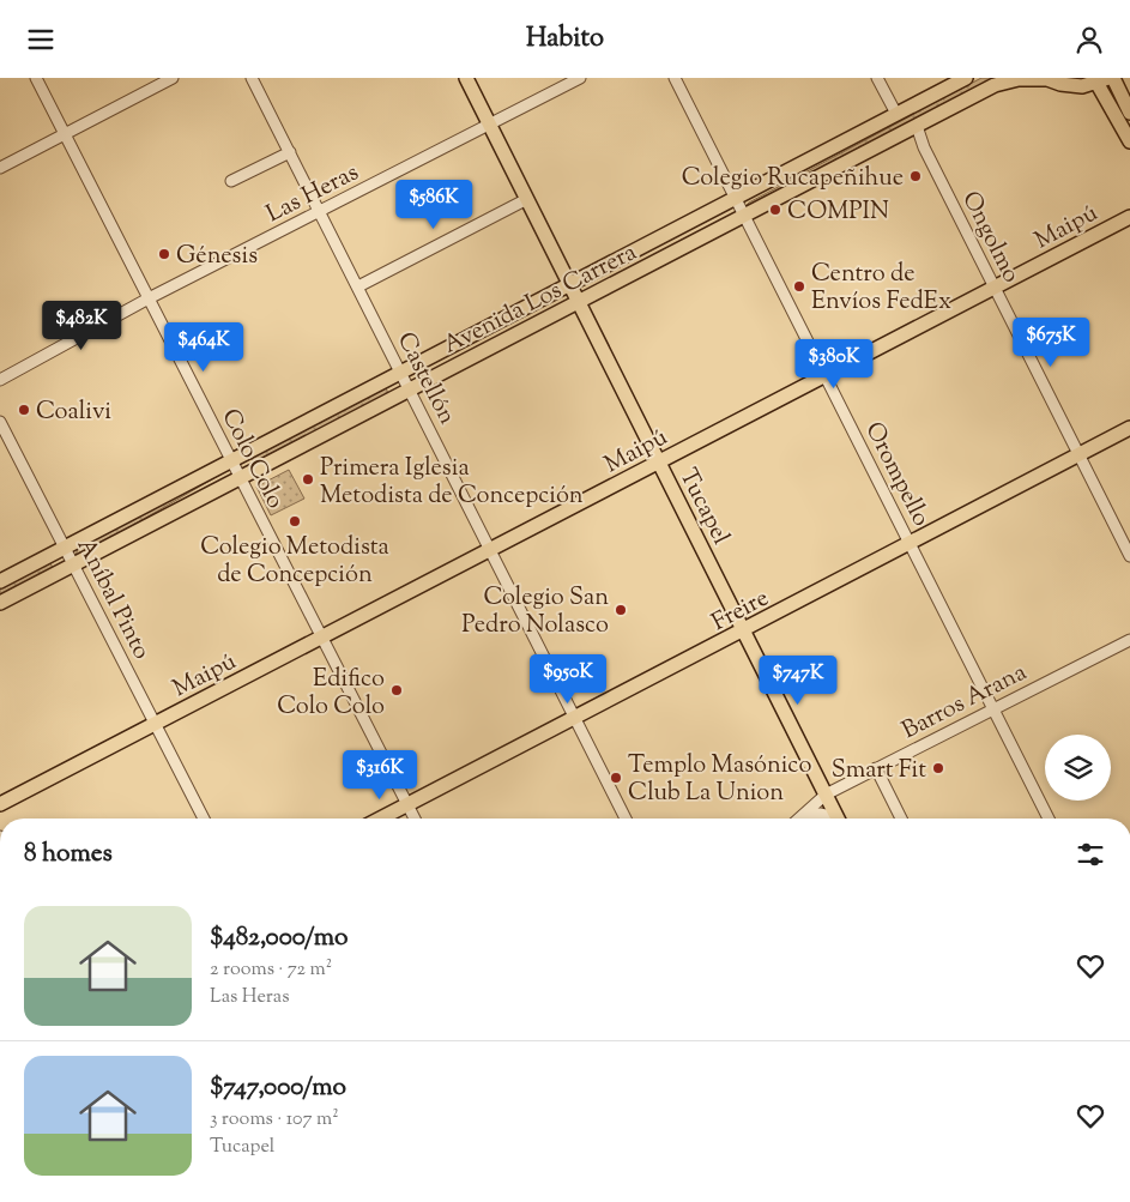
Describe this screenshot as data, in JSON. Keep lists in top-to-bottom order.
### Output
{
  "streets": {
    "main road": [
      "Maipú",
      "Avenida Los Carrera",
      "Tucapel",
      "Freire"
    ],
    "street": [
      "Las Heras",
      "Ongolmo",
      "Castellón",
      "Colo Colo",
      "Orompello",
      "Aníbal Pinto",
      "Barros Arana"
    ]
  },
  "crossings": [
    ["Las Heras", "Castellón"],
    ["Las Heras", "Colo Colo"],
    ["Las Heras", "Tucapel"],
    ["Maipú", "Ongolmo"],
    ["Maipú", "Castellón"],
    ["Maipú", "Colo Colo"],
    ["Maipú", "Orompello"],
    ["Maipú", "Tucapel"],
    ["Maipú", "Aníbal Pinto"],
    ["Ongolmo", "Avenida Los Carrera"],
    ["Ongolmo", "Freire"],
    ["Avenida Los Carrera", "Castellón"],
    ["Avenida Los Carrera", "Colo Colo"],
    ["Avenida Los Carrera", "Orompello"],
    ["Avenida Los Carrera", "Tucapel"],
    ["Avenida Los Carrera", "Aníbal Pinto"],
    ["Castellón", "Freire"],
    ["Colo Colo", "Freire"],
    ["Orompello", "Freire"],
    ["Orompello", "Barros Arana"],
    ["Tucapel", "Freire"],
    ["Tucapel", "Barros Arana"]
  ],
  "places": [
    "Colegio Rucapeñihue",
    "COMPIN",
    "Génesis",
    "Centro de Envíos FedEx",
    "Coalivi",
    "Primera Iglesia Metodista de Concepción",
    "Colegio Metodista de Concepción",
    "Colegio San Pedro Nolasco",
    "Edifico Colo Colo",
    "Smart Fit",
    "Templo Masónico Club La Union"
  ],
  "page": {
    "header": "Habito",
    "price": [
      "$586K",
      "$482K",
      "$675K",
      "$464K",
      "$380K",
      "$950K",
      "$747K",
      "$316K"
    ],
    "heading": "8 homes",
    "list": [
      {
        "name": "$482,000/mo",
        "note": "2 rooms · 72 m² · Las Heras"
      },
      {
        "name": "$747,000/mo",
        "note": "3 rooms · 107 m² · Tucapel"
      }
    ]
  }
}
